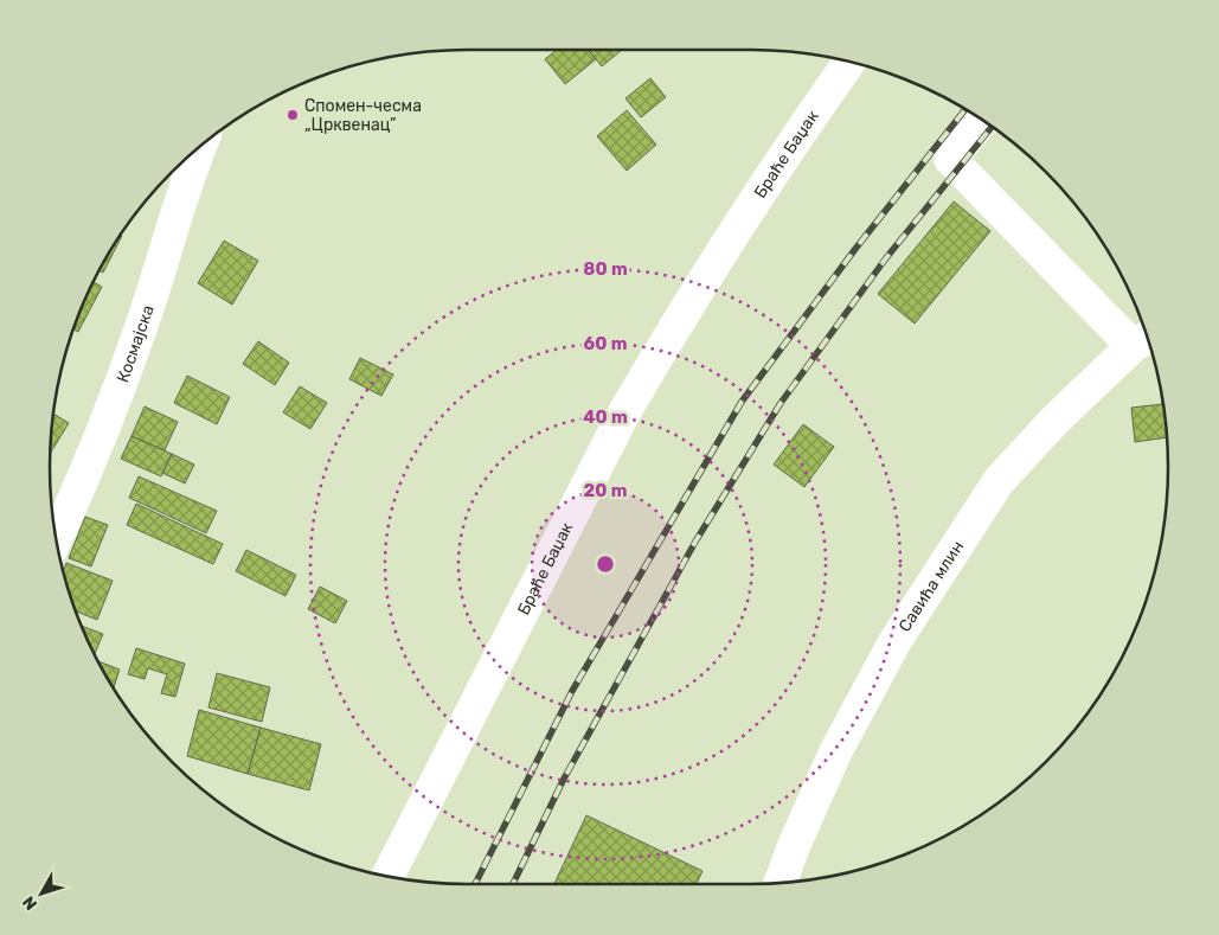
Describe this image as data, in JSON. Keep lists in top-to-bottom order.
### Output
{
  "streets": {
    "street": ["Браће Баџак", "Космајска", "Савића млин"]
  },
  "places": ["Спомен-чесма „Црквенац”"],
  "north": "bottom left",
  "rings": [
    "80 m",
    "60 m",
    "40 m",
    "20 m"
  ]
}
